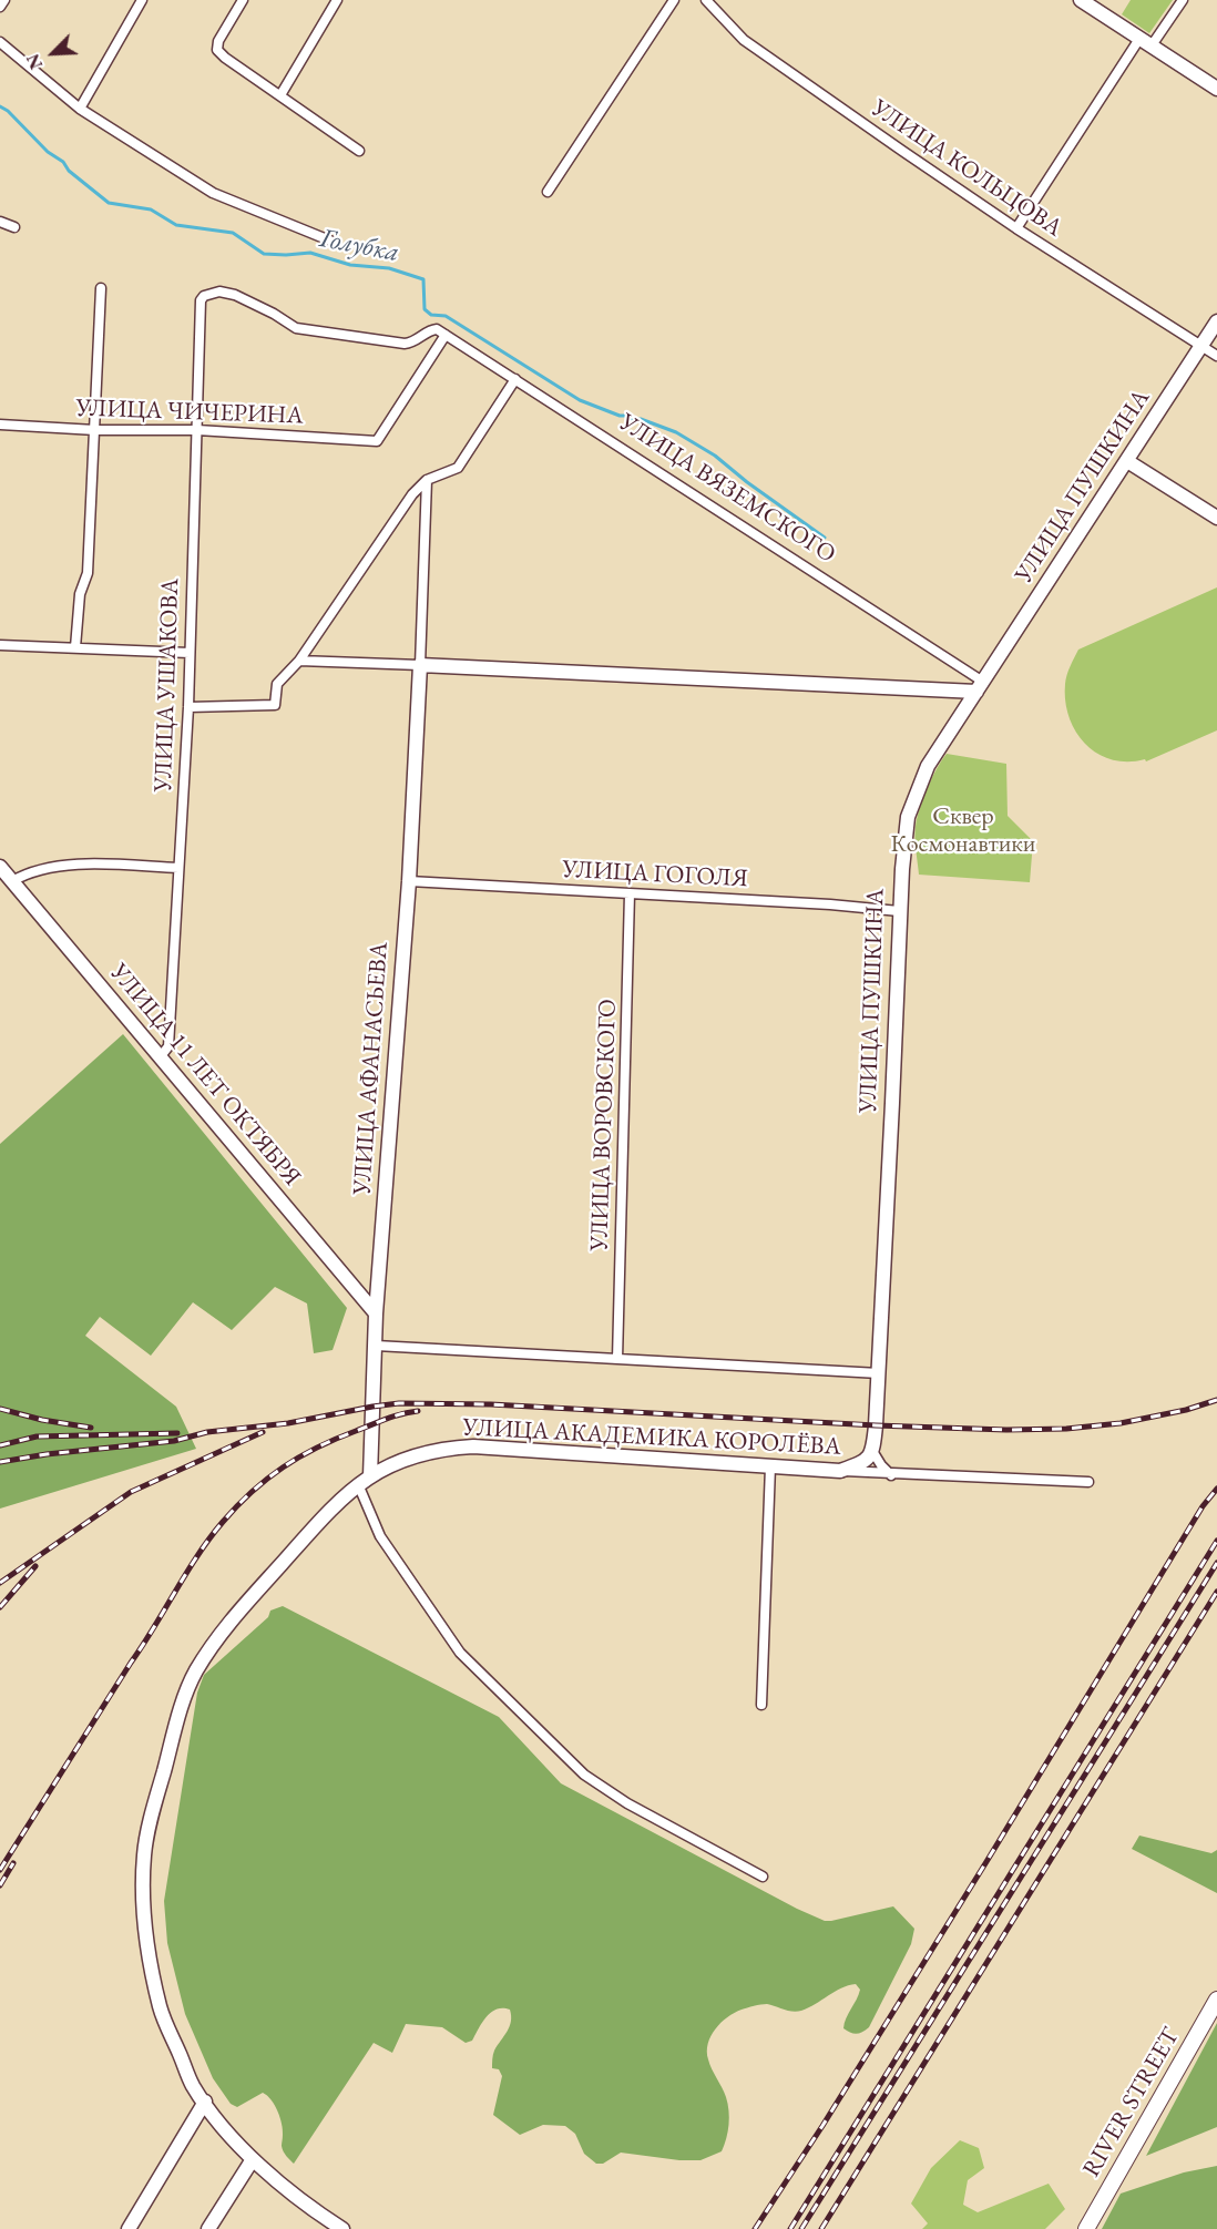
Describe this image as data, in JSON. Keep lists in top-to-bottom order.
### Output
{
  "streets": {
    "main road": [
      "УЛИЦА ПУШКИНА",
      "УЛИЦА АФАНАСЬЕВА",
      "УЛИЦА 11 ЛЕТ ОКТЯБРЯ",
      "УЛИЦА АКАДЕМИКА КОРОЛЁВА",
      "RIVER STREET"
    ],
    "street": [
      "УЛИЦА КОЛЬЦОВА",
      "УЛИЦА ЧИЧЕРИНА",
      "УЛИЦА ВЯЗЕМСКОГО",
      "УЛИЦА УШАКОВА",
      "УЛИЦА ГОГОЛЯ",
      "УЛИЦА ВОРОВСКОГО"
    ]
  },
  "crossings": [
    ["УЛИЦА КОЛЬЦОВА", "УЛИЦА ПУШКИНА"],
    ["УЛИЦА ЧИЧЕРИНА", "УЛИЦА ВЯЗЕМСКОГО"],
    ["УЛИЦА ЧИЧЕРИНА", "УЛИЦА УШАКОВА"],
    ["УЛИЦА ПУШКИНА", "УЛИЦА ВЯЗЕМСКОГО"],
    ["УЛИЦА ПУШКИНА", "УЛИЦА ГОГОЛЯ"],
    ["УЛИЦА ВЯЗЕМСКОГО", "УЛИЦА УШАКОВА"],
    ["УЛИЦА УШАКОВА", "УЛИЦА 11 ЛЕТ ОКТЯБРЯ"],
    ["УЛИЦА ГОГОЛЯ", "УЛИЦА АФАНАСЬЕВА"],
    ["УЛИЦА ГОГОЛЯ", "УЛИЦА ВОРОВСКОГО"],
    ["УЛИЦА АФАНАСЬЕВА", "УЛИЦА 11 ЛЕТ ОКТЯБРЯ"],
    ["УЛИЦА АФАНАСЬЕВА", "УЛИЦА АКАДЕМИКА КОРОЛЁВА"]
  ],
  "water": ["Голубка"],
  "parks": ["Сквер Космонавтики"],
  "north": "bottom left"
}
